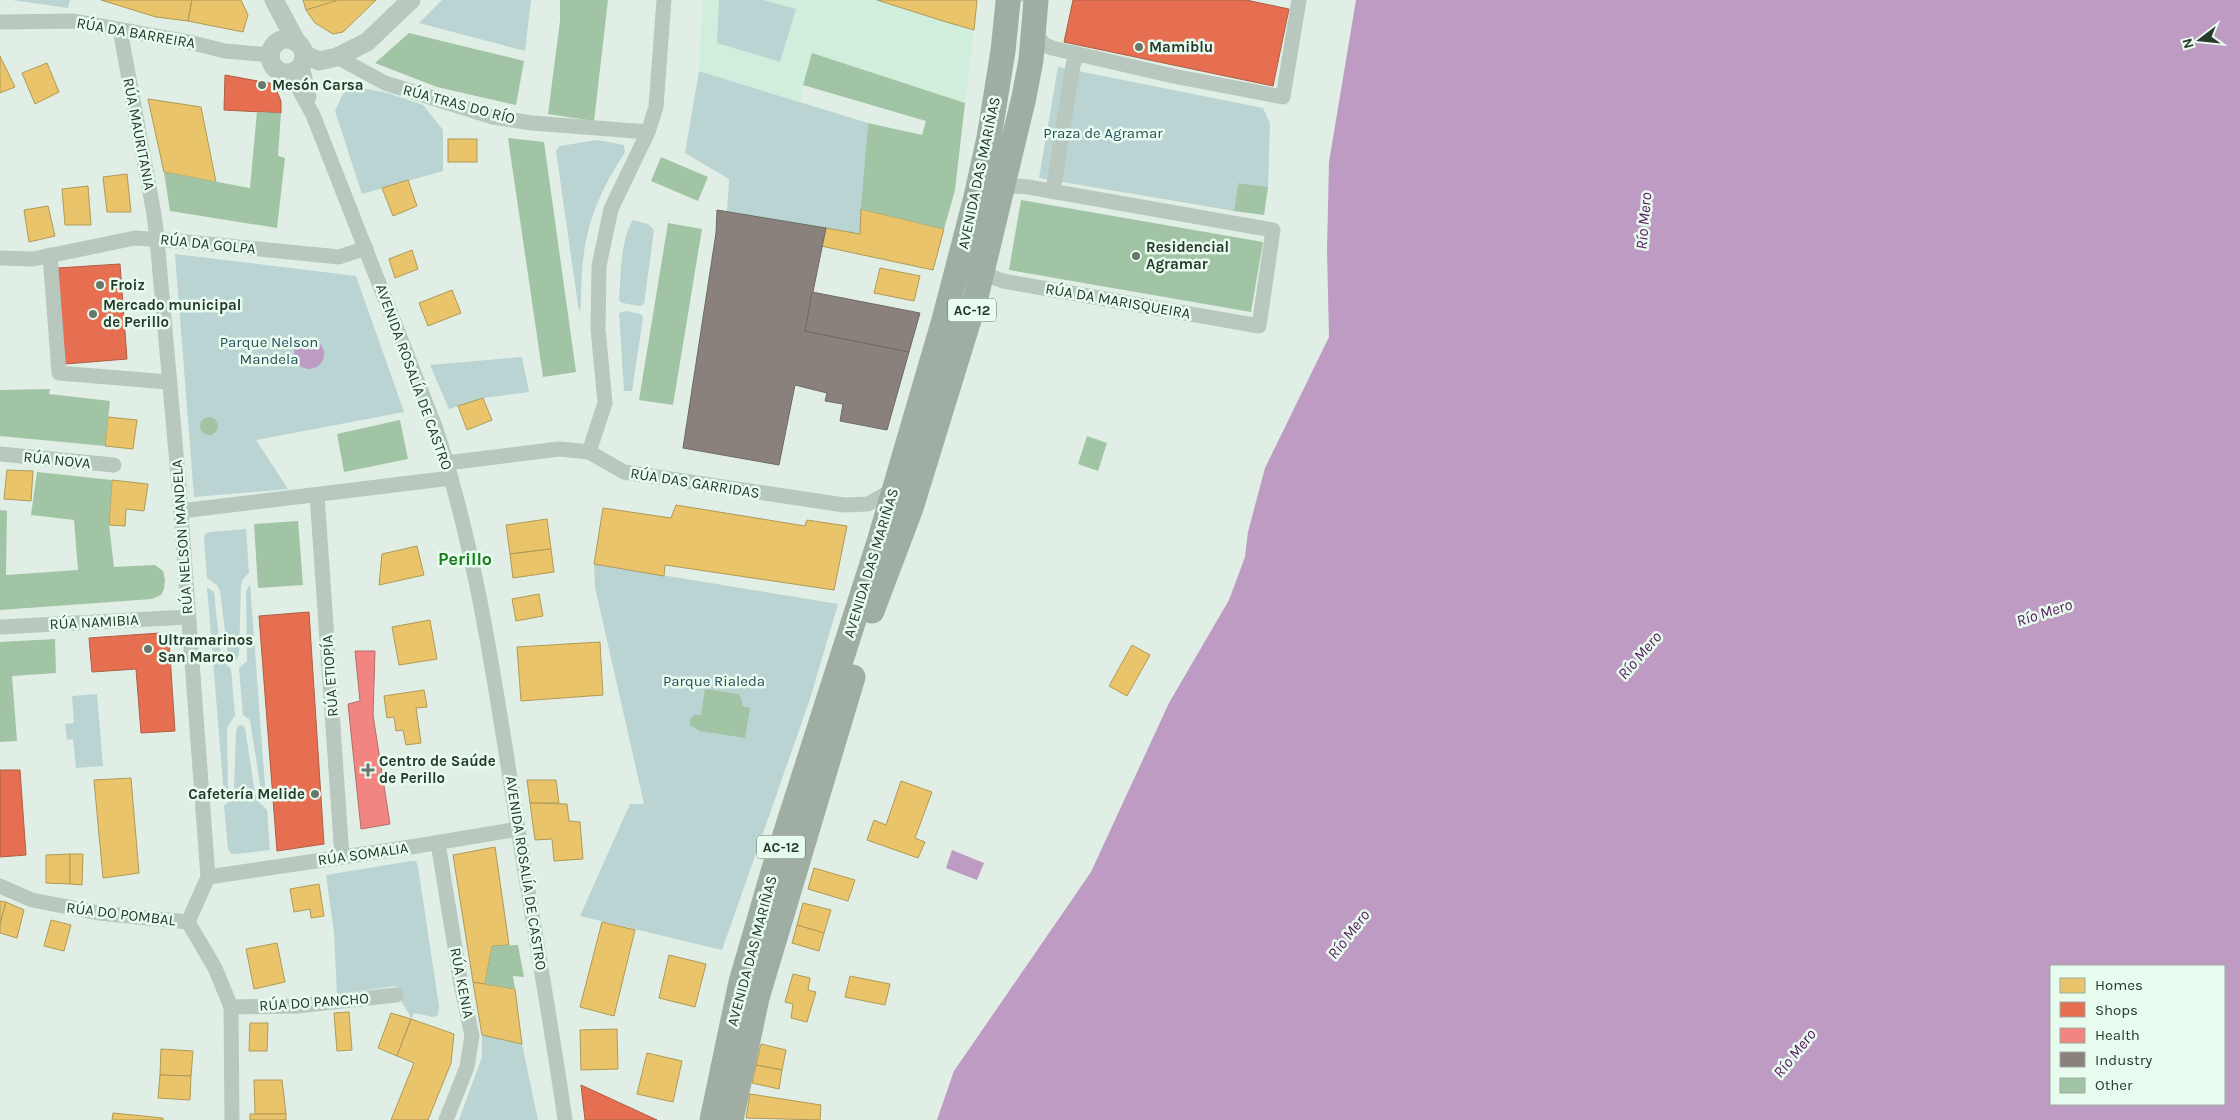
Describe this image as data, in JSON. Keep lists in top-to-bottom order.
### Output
{
  "streets": {
    "highway": ["AVENIDA DAS MARIÑAS", "AC-12"],
    "street": [
      "RÚA DA BARREIRA",
      "RÚA TRAS DO RÍO",
      "RÚA MAURITANIA",
      "RÚA DA GOLPA",
      "RÚA DA MARISQUEIRA",
      "AVENIDA ROSALÍA DE CASTRO",
      "RÚA NOVA",
      "RÚA DAS GARRIDAS",
      "RÚA NELSON MANDELA",
      "RÚA NAMIBIA",
      "RÚA ETIOPÍA",
      "RÚA SOMALIA",
      "RÚA DO POMBAL",
      "RÚA KENIA",
      "RÚA DO PANCHO"
    ]
  },
  "crossings": [
    ["RÚA DA BARREIRA", "RÚA MAURITANIA"],
    ["RÚA DA BARREIRA", "AVENIDA ROSALÍA DE CASTRO"],
    ["RÚA MAURITANIA", "RÚA DA GOLPA"],
    ["RÚA MAURITANIA", "RÚA NELSON MANDELA"],
    ["AVENIDA DAS MARIÑAS", "AC-12"],
    ["RÚA DA GOLPA", "AVENIDA ROSALÍA DE CASTRO"],
    ["RÚA DA GOLPA", "RÚA NELSON MANDELA"],
    ["RÚA DA MARISQUEIRA", "AC-12"],
    ["AC-12", "RÚA DAS GARRIDAS"],
    ["AVENIDA ROSALÍA DE CASTRO", "RÚA DAS GARRIDAS"],
    ["AVENIDA ROSALÍA DE CASTRO", "RÚA SOMALIA"],
    ["RÚA NELSON MANDELA", "RÚA NAMIBIA"],
    ["RÚA NELSON MANDELA", "RÚA SOMALIA"],
    ["RÚA NELSON MANDELA", "RÚA DO POMBAL"],
    ["RÚA ETIOPÍA", "RÚA SOMALIA"],
    ["RÚA SOMALIA", "RÚA KENIA"],
    ["RÚA DO POMBAL", "RÚA DO PANCHO"]
  ],
  "districts": ["Perillo"],
  "water": ["Río Mero"],
  "parks": ["Praza de Agramar", "Parque Nelson Mandela", "Parque Rialeda"],
  "places": {
    "other": [
      "Mamiblu",
      "Mesón Carsa",
      "Residencial Agramar",
      "Froiz",
      "Mercado municipal de Perillo",
      "Ultramarinos San Marco",
      "Cafetería Melide"
    ],
    "health": ["Centro de Saúde de Perillo"]
  },
  "legend": [
    "Homes",
    "Shops",
    "Health",
    "Industry",
    "Other"
  ],
  "north": "left"
}
